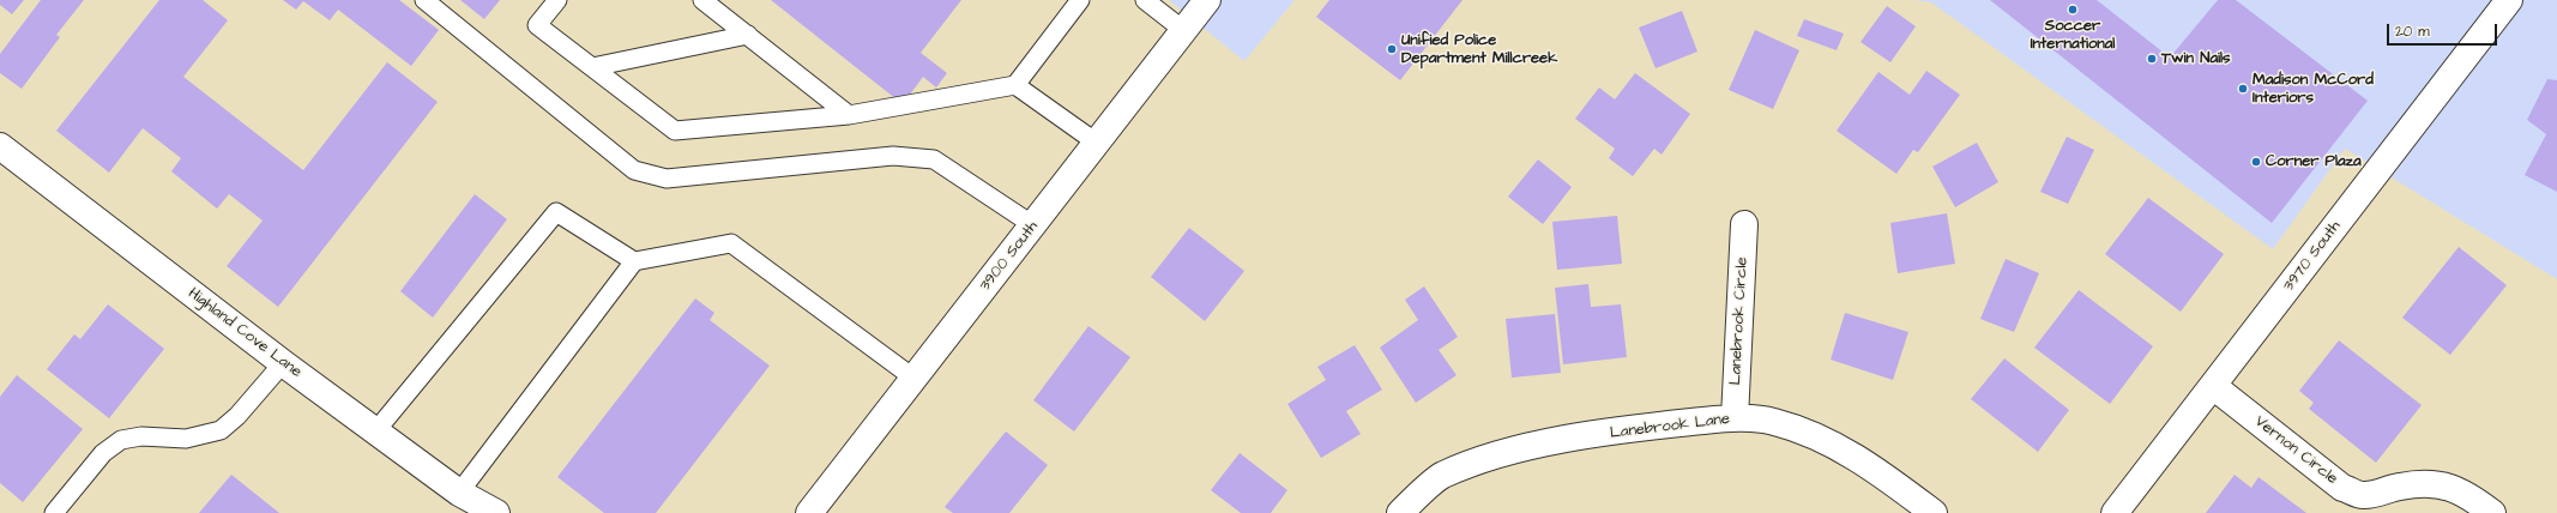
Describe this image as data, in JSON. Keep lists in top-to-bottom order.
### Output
{
  "streets": {
    "street": [
      "3900 South",
      "3970 South",
      "Lanebrook Circle",
      "Highland Cove Lane",
      "Lanebrook Lane",
      "Vernon Circle"
    ]
  },
  "crossings": [
    ["3970 South", "Vernon Circle"],
    ["Lanebrook Circle", "Lanebrook Lane"]
  ],
  "places": [
    "Soccer International",
    "Unified Police Department Millcreek",
    "Twin Nails",
    "Madison McCord Interiors",
    "Corner Plaza"
  ],
  "scale_bar": "20 m"
}
